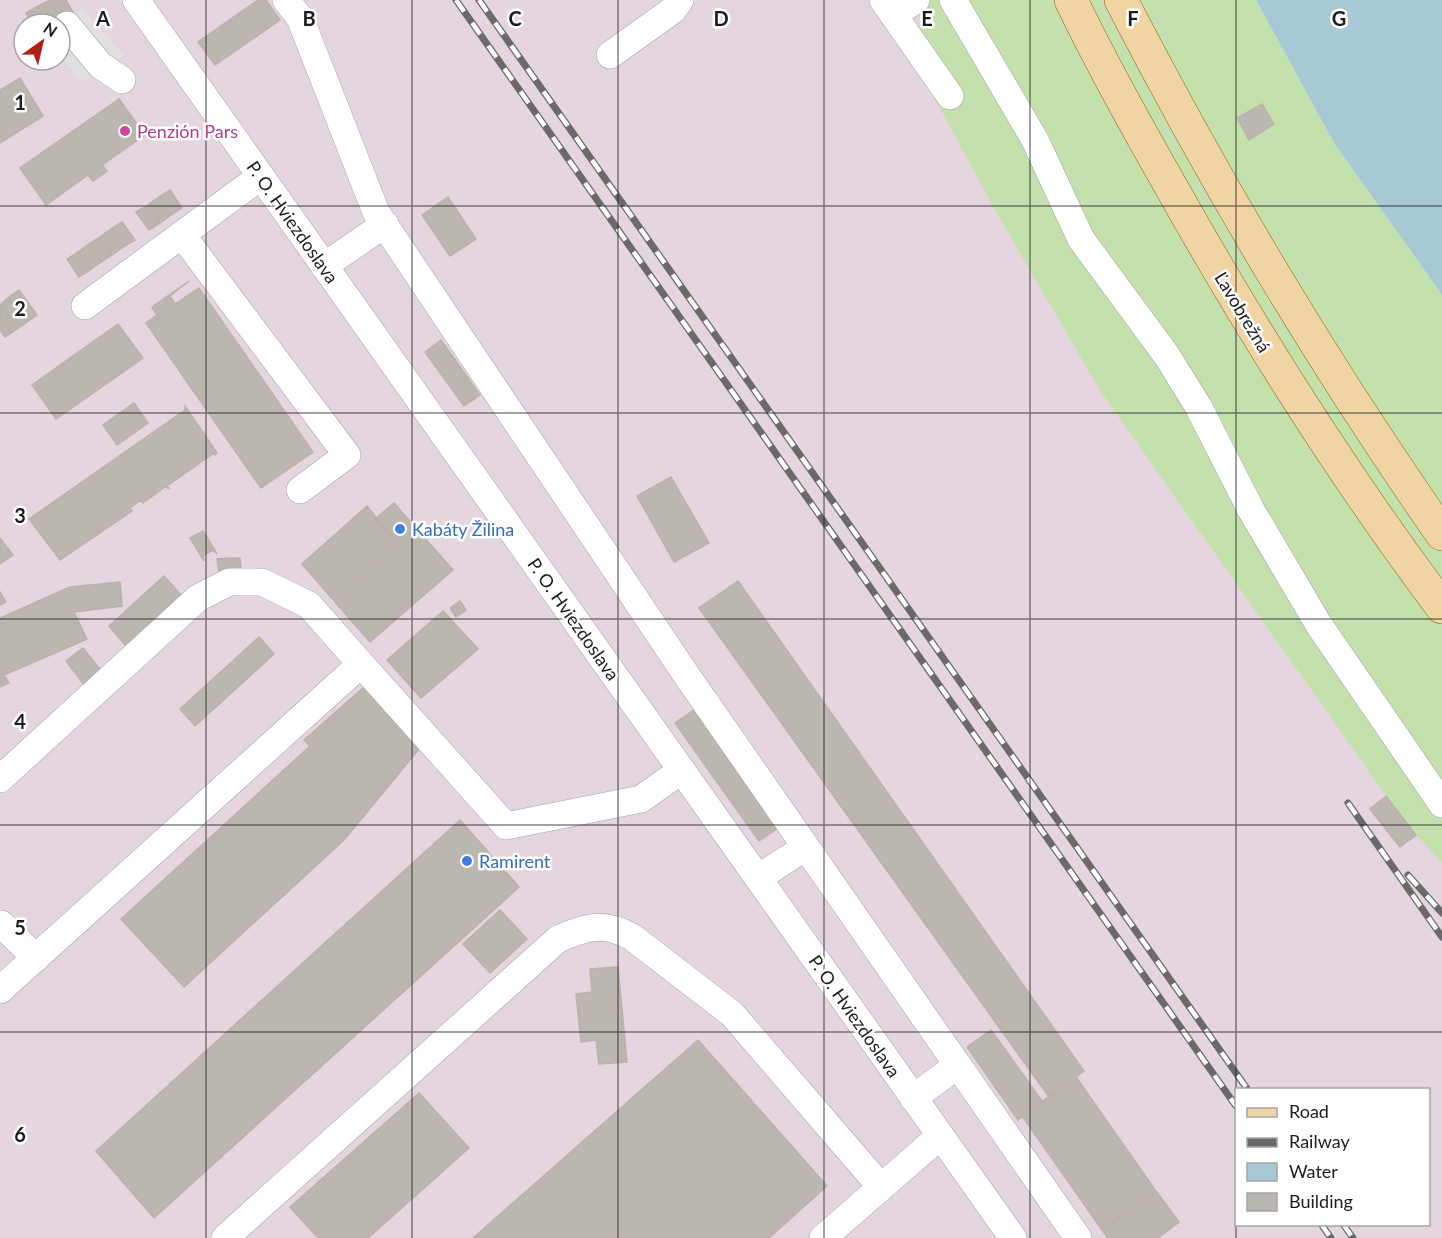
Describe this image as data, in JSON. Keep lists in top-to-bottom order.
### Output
{
  "streets": {
    "main road": ["Ľavobrežná"],
    "street": ["P. O. Hviezdoslava"]
  },
  "places": ["Penzión Pars", "Kabáty Žilina", "Ramirent"],
  "legend": [
    "Road",
    "Railway",
    "Water",
    "Building"
  ],
  "north": "top right",
  "grid": {
    "columns": [
      "A",
      "B",
      "C",
      "D",
      "E",
      "F",
      "G"
    ],
    "rows": [
      "1",
      "2",
      "3",
      "4",
      "5",
      "6"
    ]
  }
}
